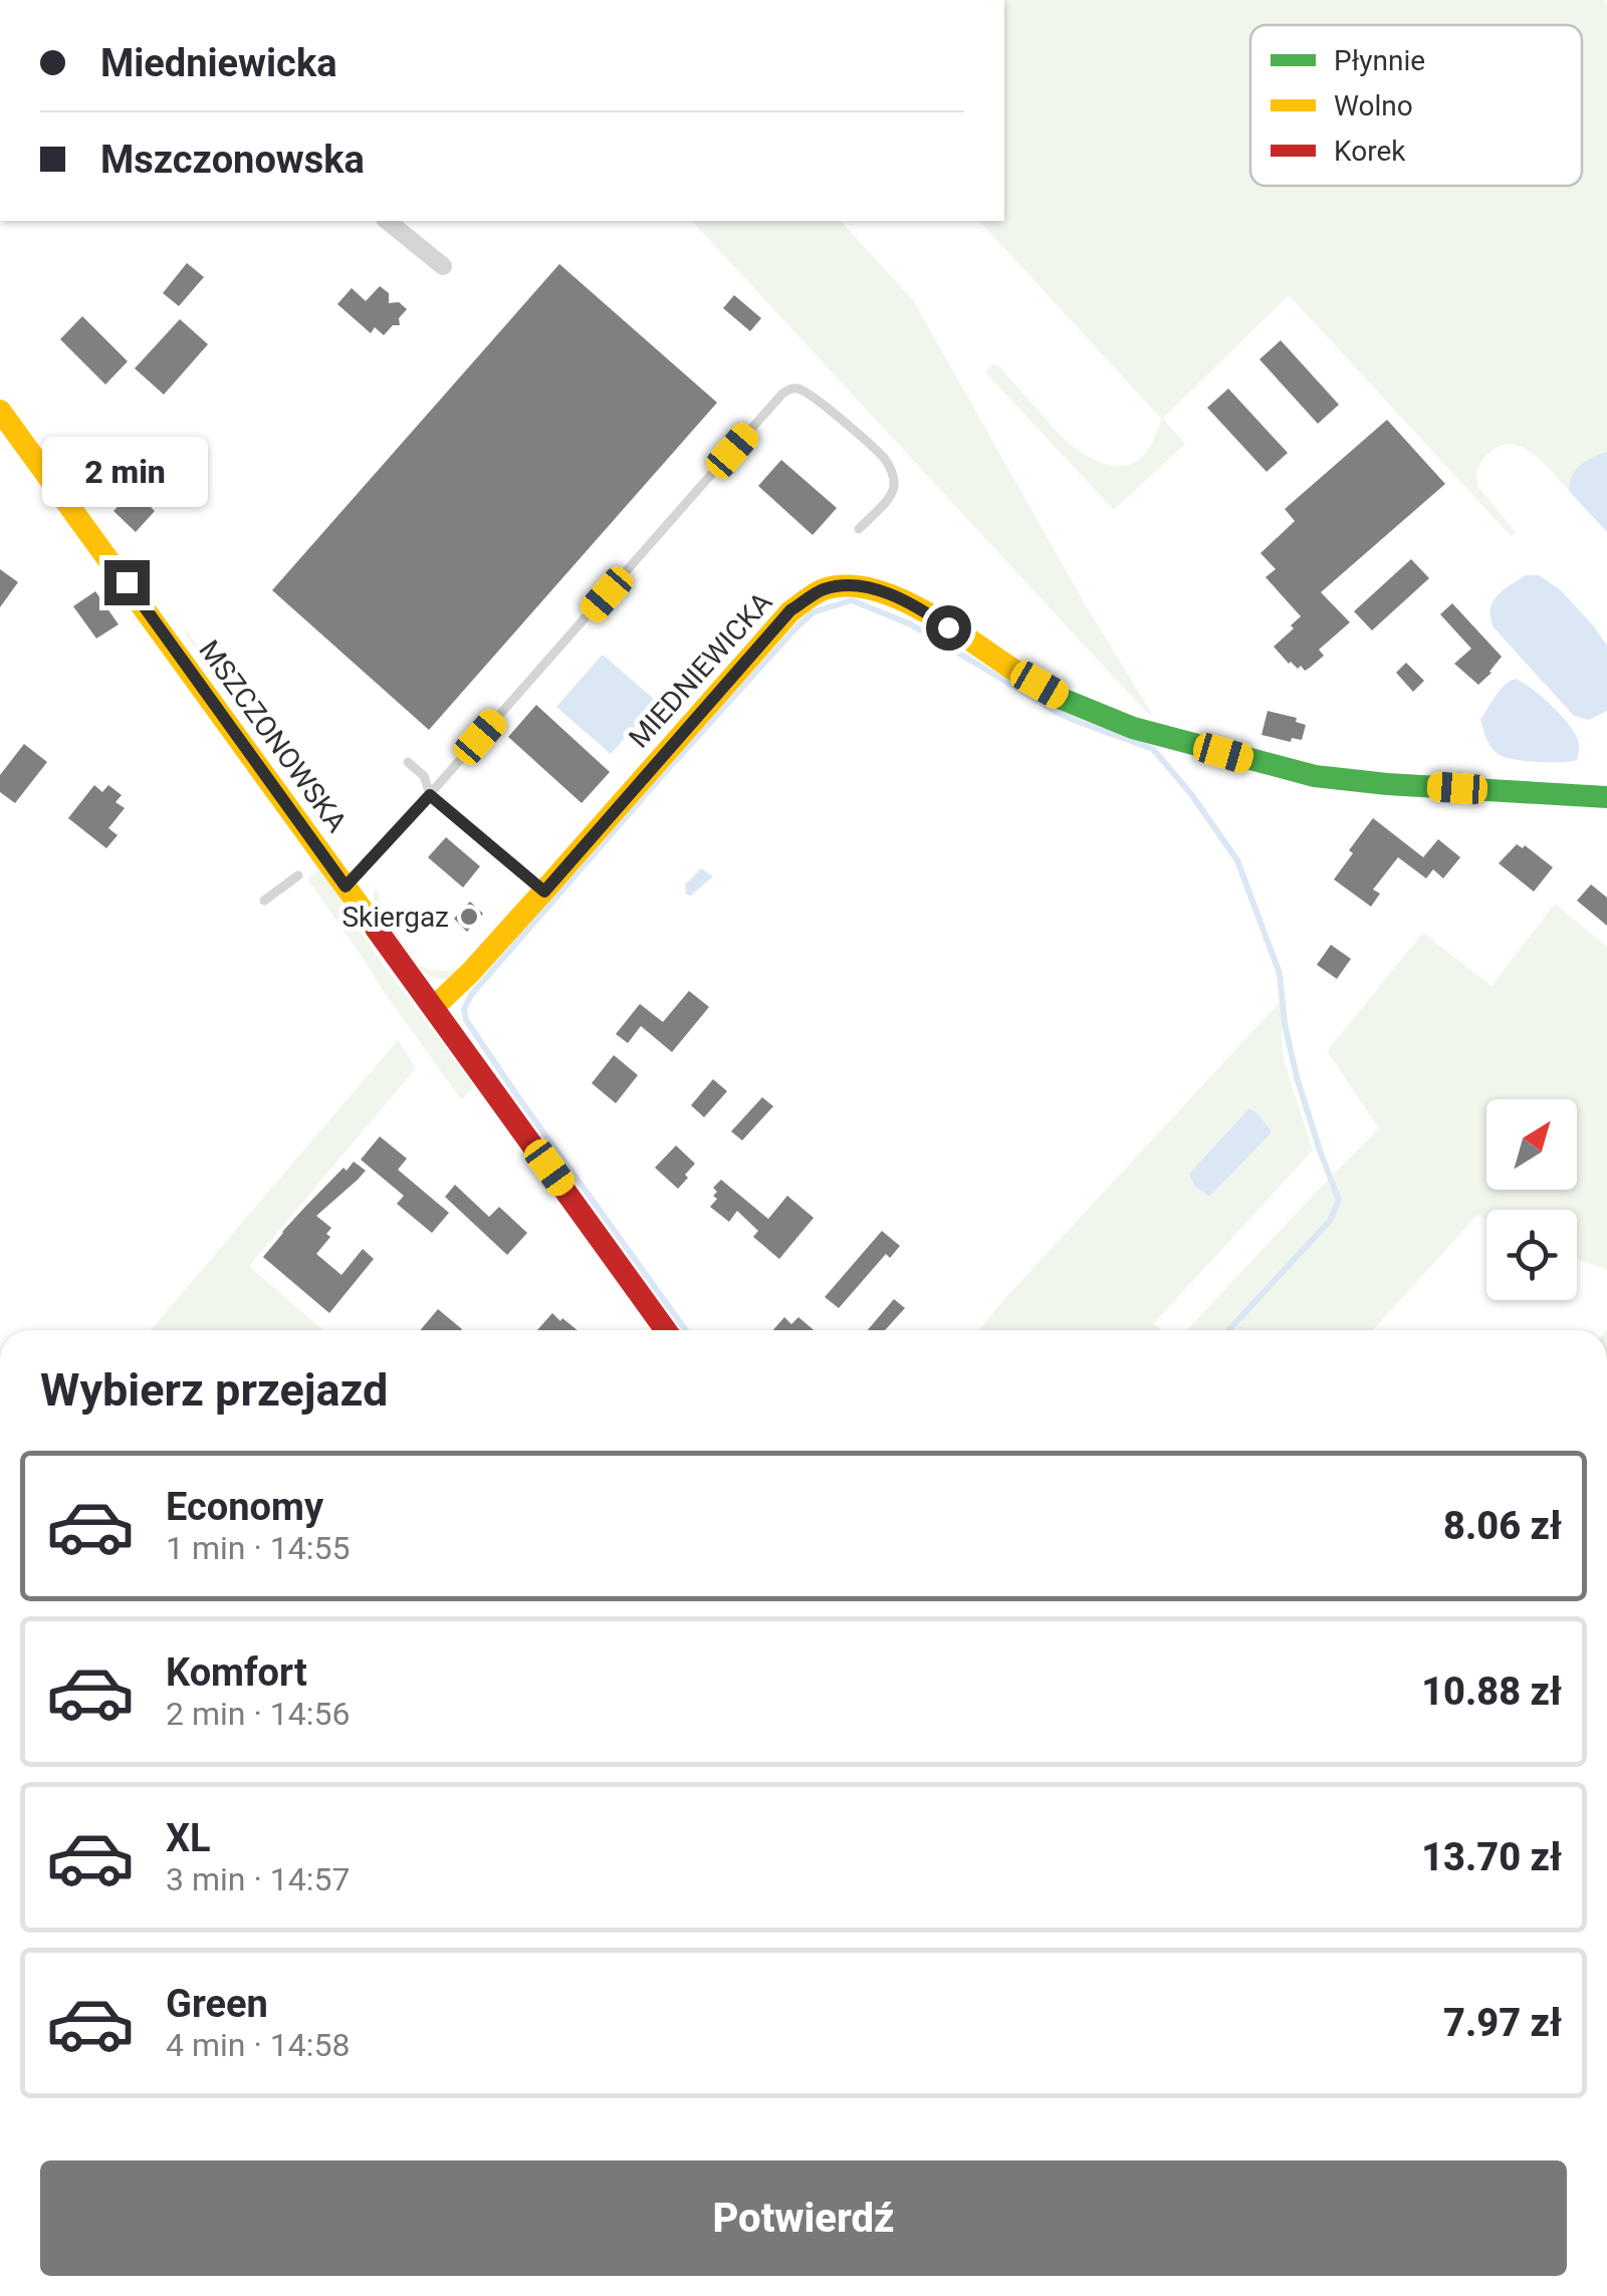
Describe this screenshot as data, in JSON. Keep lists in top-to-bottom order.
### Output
{
  "streets": {
    "street": ["MIEDNIEWICKA", "MSZCZONOWSKA"]
  },
  "crossings": [
    ["MIEDNIEWICKA", "MSZCZONOWSKA"]
  ],
  "places": ["Skiergaz"],
  "legend": ["Płynnie", "Wolno", "Korek"],
  "north": "top right",
  "page": {
    "banner": ["Miedniewicka", "Mszczonowska"],
    "bubble": "2 min",
    "heading": "Wybierz przejazd",
    "list": [
      {
        "name": "Economy",
        "note": "1 min · 14:55",
        "value": "8.06 zł"
      },
      {
        "name": "Komfort",
        "note": "2 min · 14:56",
        "value": "10.88 zł"
      },
      {
        "name": "XL",
        "note": "3 min · 14:57",
        "value": "13.70 zł"
      },
      {
        "name": "Green",
        "note": "4 min · 14:58",
        "value": "7.97 zł"
      }
    ],
    "buttons": "Potwierdź"
  }
}
